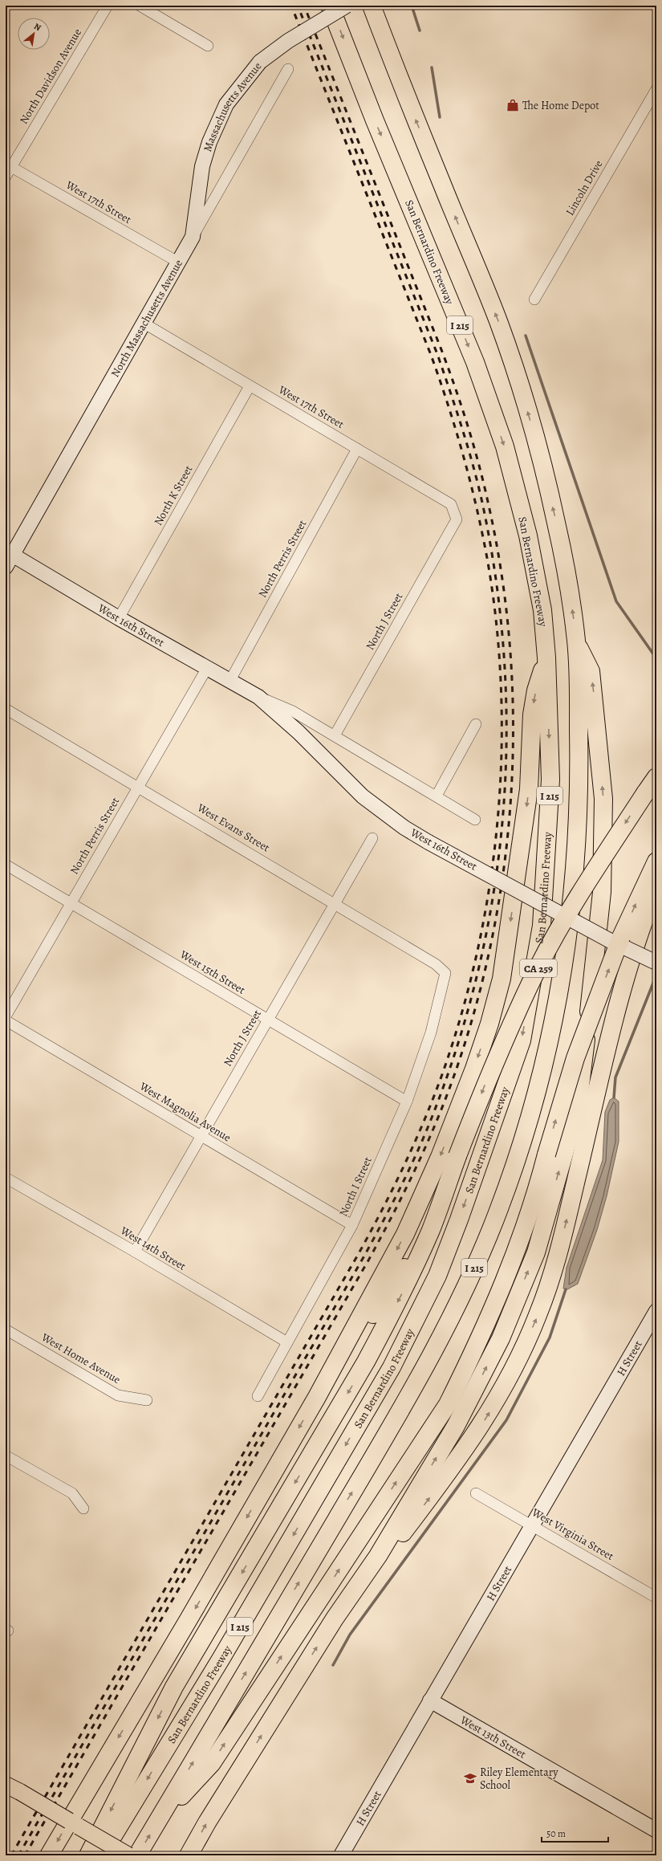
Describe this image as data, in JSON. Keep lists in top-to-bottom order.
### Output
{
  "streets": {
    "highway": ["San Bernardino Freeway", "I 215", "CA 259"],
    "street": [
      "North Davidson Avenue",
      "Massachusetts Avenue",
      "Lincoln Drive",
      "West 17th Street",
      "North Massachusetts Avenue",
      "North K Street",
      "North Perris Street",
      "North J Street",
      "West 16th Street",
      "West Evans Street",
      "West 15th Street",
      "West Magnolia Avenue",
      "North I Street",
      "West 14th Street",
      "West Home Avenue",
      "H Street",
      "West Virginia Street",
      "West 13th Street"
    ]
  },
  "crossings": [
    ["North Davidson Avenue", "West 17th Street"],
    ["Massachusetts Avenue", "North Massachusetts Avenue"],
    ["West 17th Street", "North Massachusetts Avenue"],
    ["West 17th Street", "North K Street"],
    ["West 17th Street", "North Perris Street"],
    ["West 17th Street", "North J Street"],
    ["North Massachusetts Avenue", "West 16th Street"],
    ["North K Street", "West 16th Street"],
    ["North Perris Street", "West 16th Street"],
    ["North Perris Street", "West Evans Street"],
    ["North Perris Street", "West 15th Street"],
    ["North J Street", "West 16th Street"],
    ["North J Street", "West Evans Street"],
    ["North J Street", "West 15th Street"],
    ["North J Street", "West Magnolia Avenue"],
    ["North J Street", "West 14th Street"],
    ["West Evans Street", "North I Street"],
    ["West 15th Street", "North I Street"],
    ["West Magnolia Avenue", "North I Street"],
    ["North I Street", "West 14th Street"],
    ["H Street", "West Virginia Street"],
    ["H Street", "West 13th Street"]
  ],
  "places": {
    "shop": ["The Home Depot"],
    "school or university": ["Riley Elementary School"]
  },
  "scale_bar": "50 m",
  "north": "top right"
}
